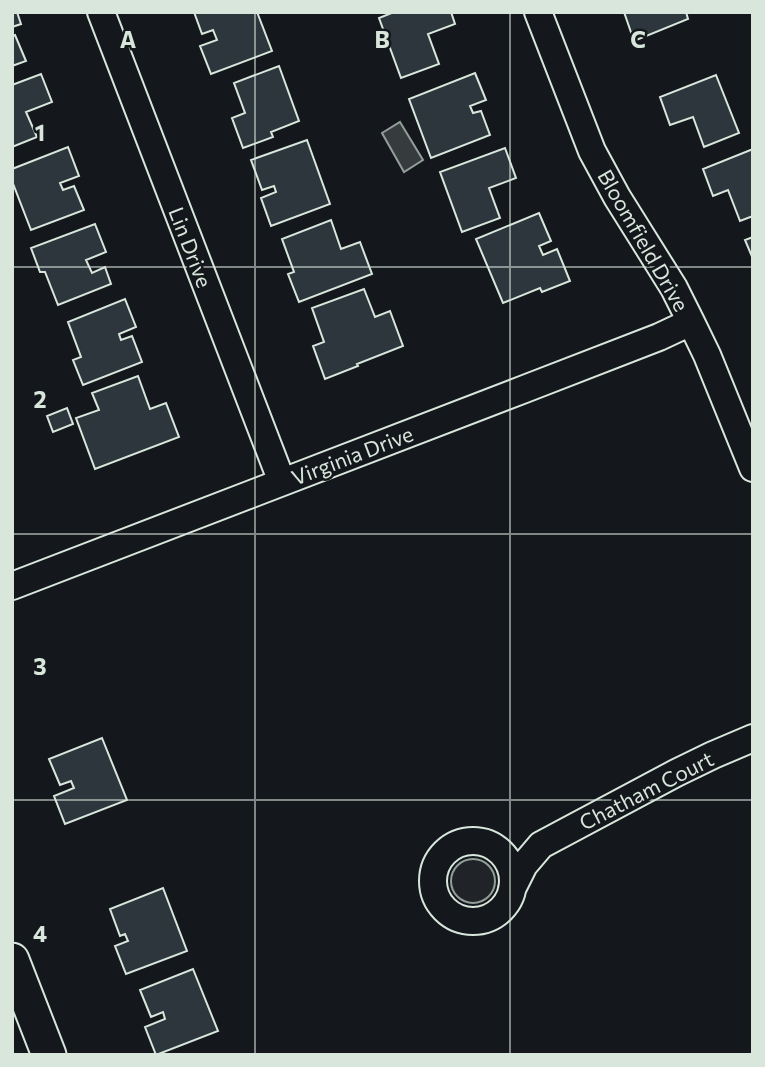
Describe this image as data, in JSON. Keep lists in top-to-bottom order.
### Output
{
  "streets": {
    "street": [
      "Bloomfield Drive",
      "Lin Drive",
      "Virginia Drive",
      "Chatham Court"
    ]
  },
  "crossings": [
    ["Bloomfield Drive", "Virginia Drive"],
    ["Lin Drive", "Virginia Drive"]
  ],
  "grid": {
    "columns": ["A", "B", "C"],
    "rows": [
      "1",
      "2",
      "3",
      "4"
    ]
  }
}
